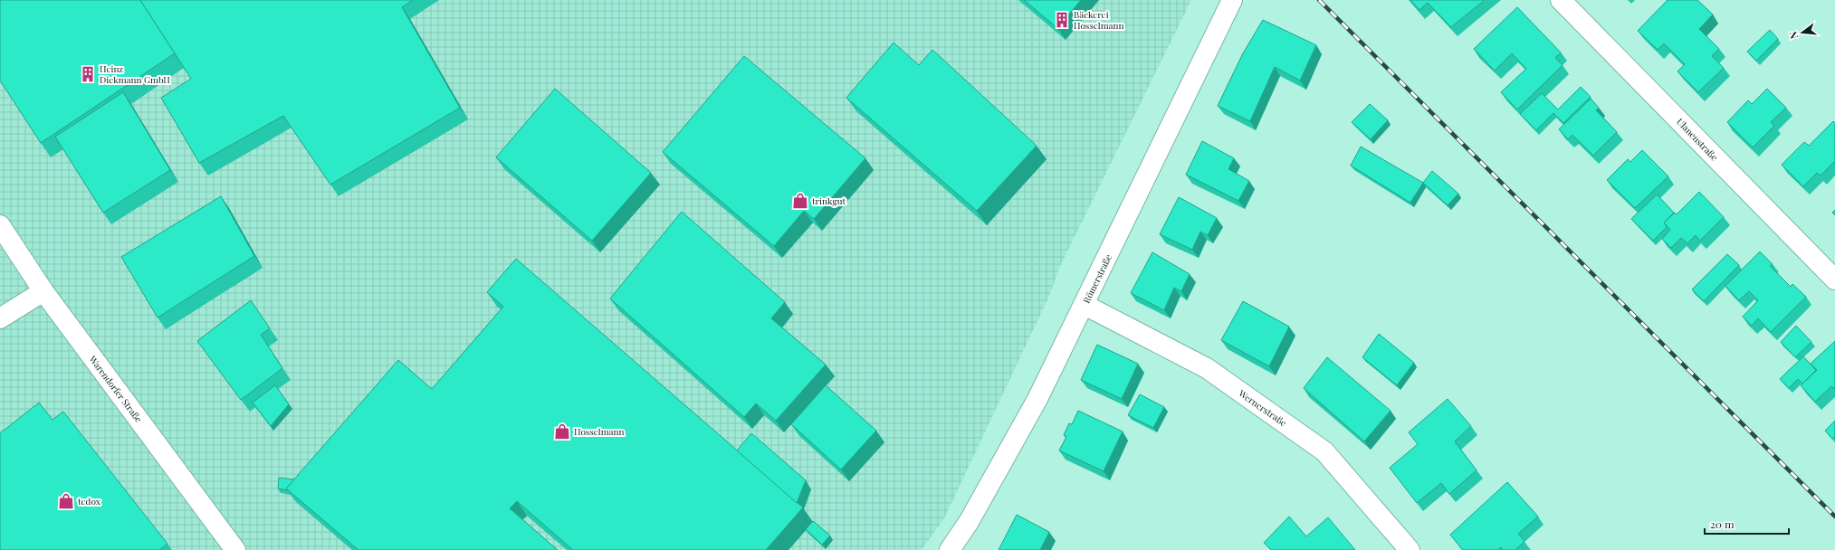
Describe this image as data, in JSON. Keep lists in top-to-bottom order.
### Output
{
  "streets": {
    "street": [
      "Ulanenstraße",
      "Römerstraße",
      "Warendorfer Straße",
      "Wernerstraße"
    ]
  },
  "crossings": [
    ["Römerstraße", "Wernerstraße"]
  ],
  "places": {
    "building": ["Bäckerei Hosselmann", "Heinz Diekmann GmbH"],
    "shop": ["trinkgut", "Hosselmann", "tedox"]
  },
  "scale_bar": "20 m",
  "north": "left"
}
